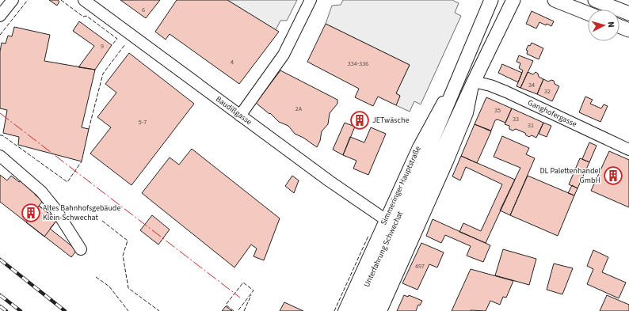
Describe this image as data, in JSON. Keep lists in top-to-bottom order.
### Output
{
  "streets": {
    "main road": ["Simmeringer Hauptstraße", "Unterfahrung Schwechat"],
    "street": ["Baudißgasse", "Ganghofergasse"]
  },
  "crossings": [
    ["Baudißgasse", "Simmeringer Hauptstraße"],
    ["Simmeringer Hauptstraße", "Unterfahrung Schwechat"]
  ],
  "places": {
    "building": ["JETwäsche", "DL Palettenhandel GmbH", "Altes Bahnhofsgebäude Klein-Schwechat"]
  },
  "house_numbers": [
    "6",
    "9",
    "4",
    "334-336",
    "34",
    "32",
    "2A",
    "35",
    "33",
    "5-7",
    "31",
    "497"
  ],
  "north": "right"
}
